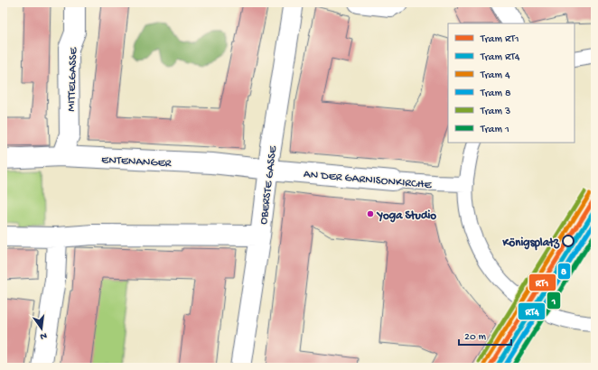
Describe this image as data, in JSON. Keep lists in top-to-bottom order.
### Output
{
  "streets": {
    "street": [
      "MITTELGASSE",
      "ENTENANGER",
      "AN DER GARNISONKIRCHE",
      "OBERSTE GASSE"
    ]
  },
  "crossings": [
    ["MITTELGASSE", "ENTENANGER"],
    ["ENTENANGER", "AN DER GARNISONKIRCHE"],
    ["ENTENANGER", "OBERSTE GASSE"],
    ["AN DER GARNISONKIRCHE", "OBERSTE GASSE"]
  ],
  "places": ["Yoga Studio", "Königsplatz"],
  "lines": [
    "tram line 3",
    "tram line 4",
    "tram line RT1",
    "tram line RT4",
    "tram line 8",
    "tram line 1"
  ],
  "legend": [
    "Tram RT1",
    "Tram RT4",
    "Tram 4",
    "Tram 8",
    "Tram 3",
    "Tram 1"
  ],
  "scale_bar": "20 m",
  "north": "bottom"
}
